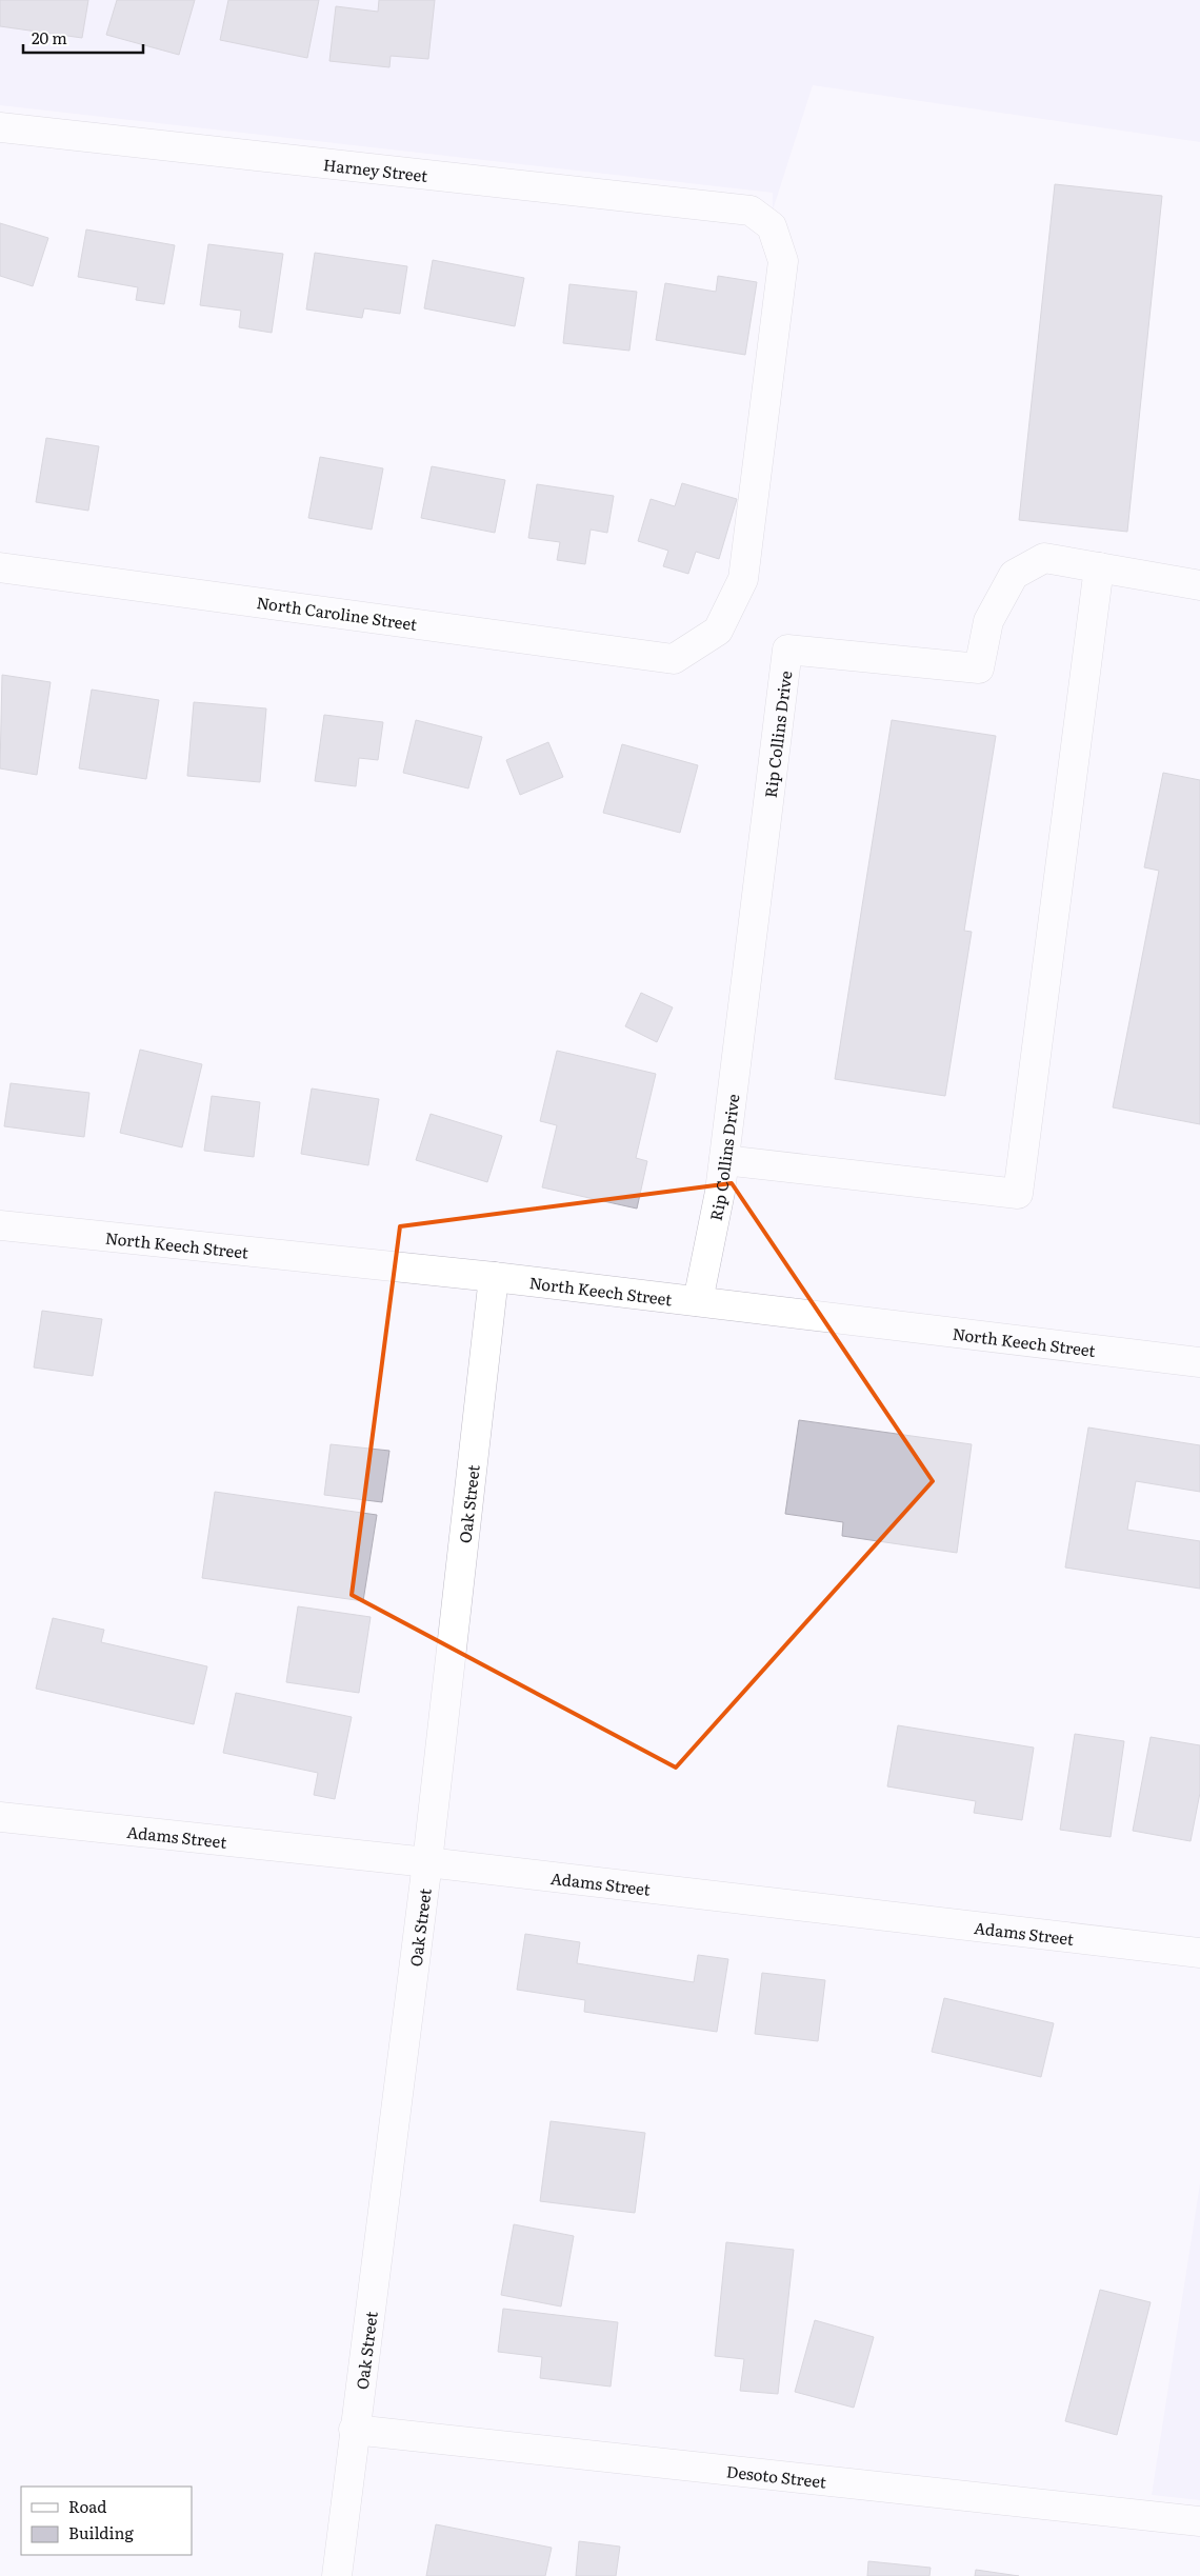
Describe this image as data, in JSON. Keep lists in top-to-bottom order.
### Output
{
  "streets": {
    "street": [
      "Harney Street",
      "North Caroline Street",
      "Rip Collins Drive",
      "North Keech Street",
      "Oak Street",
      "Adams Street",
      "Desoto Street"
    ]
  },
  "crossings": [
    ["Harney Street", "North Caroline Street"],
    ["Rip Collins Drive", "North Keech Street"],
    ["North Keech Street", "Oak Street"],
    ["Oak Street", "Adams Street"],
    ["Oak Street", "Desoto Street"]
  ],
  "legend": ["Road", "Building"],
  "scale_bar": "20 m"
}
